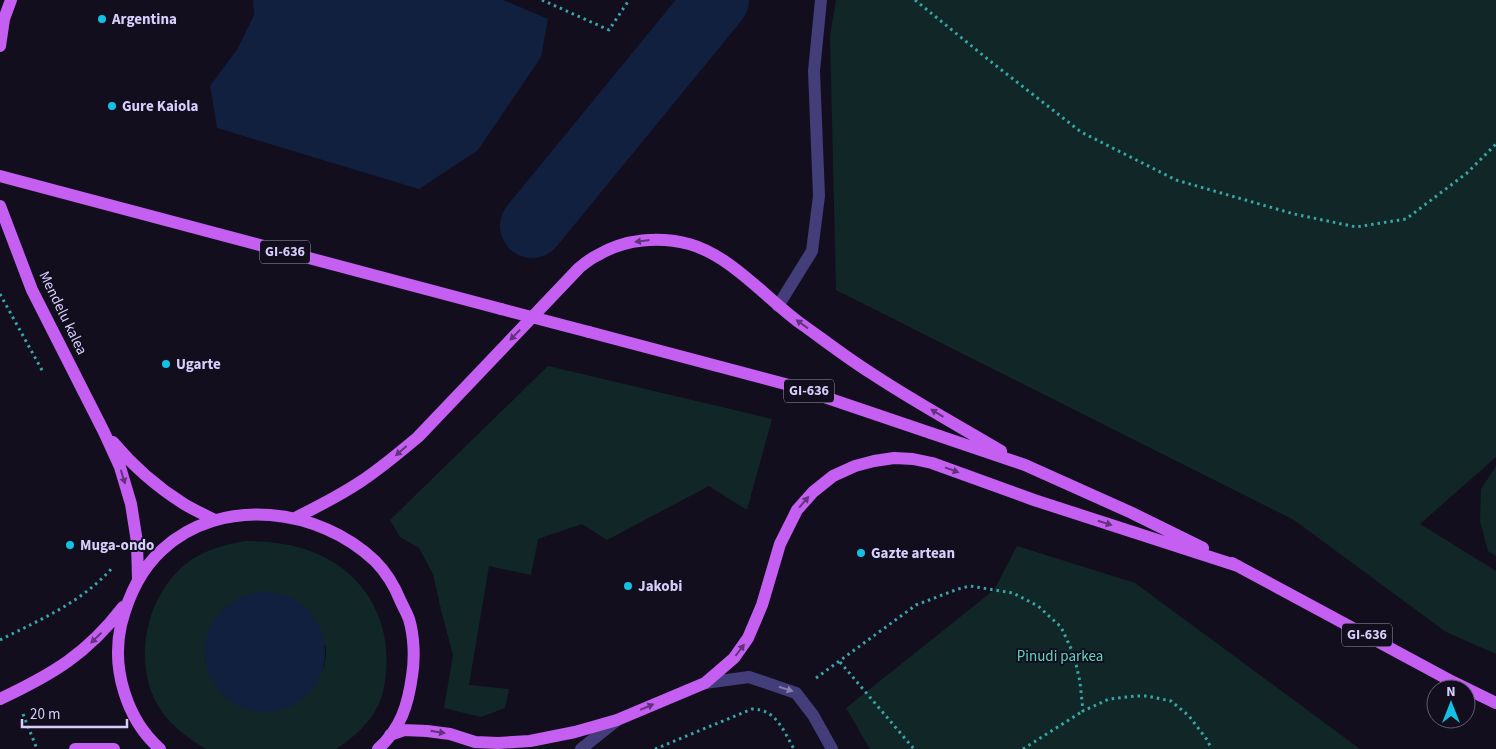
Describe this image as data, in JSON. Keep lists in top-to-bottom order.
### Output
{
  "streets": {
    "main road": ["GI-636", "Mendelu kalea"]
  },
  "parks": ["Pinudi parkea"],
  "places": [
    "Argentina",
    "Gure Kaiola",
    "Ugarte",
    "Muga-ondo",
    "Gazte artean",
    "Jakobi"
  ],
  "scale_bar": "20 m",
  "north": "top"
}
